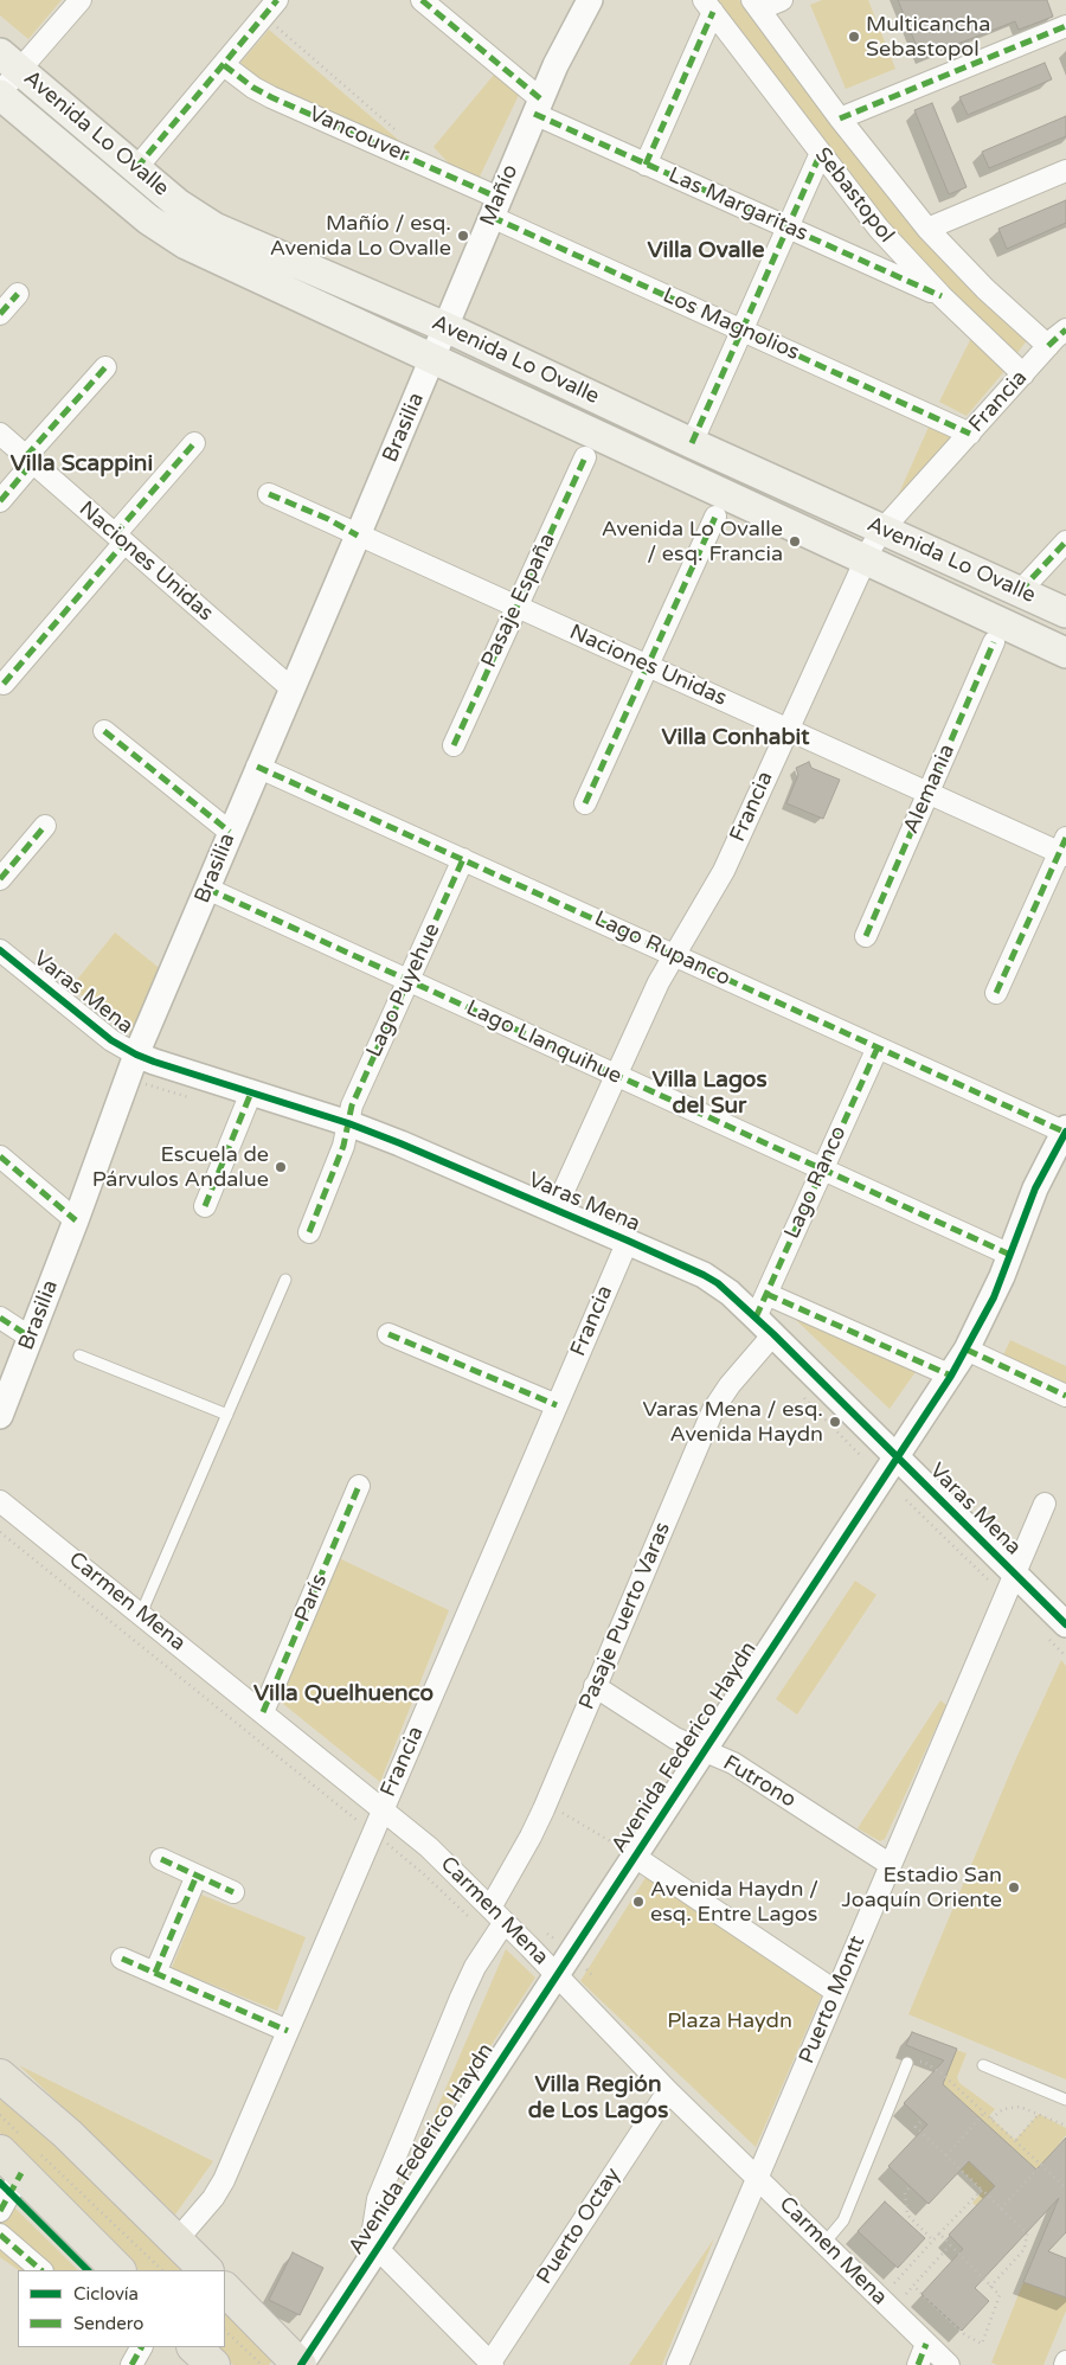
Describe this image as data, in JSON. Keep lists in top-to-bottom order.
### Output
{
  "streets": {
    "main road": ["Avenida Lo Ovalle"],
    "street": [
      "Vancouver",
      "Mañío",
      "Sebastopol",
      "Las Margaritas",
      "Los Magnolios",
      "Francia",
      "Brasilia",
      "Naciones Unidas",
      "Pasaje España",
      "Alemania",
      "Lago Rupanco",
      "Lago Puyehue",
      "Varas Mena",
      "Lago Llanquihue",
      "Lago Ranco",
      "París",
      "Carmen Mena",
      "Pasaje Puerto Varas",
      "Avenida Federico Haydn",
      "Futrono",
      "Puerto Montt",
      "Puerto Octay"
    ]
  },
  "crossings": [
    ["Avenida Lo Ovalle", "Mañío"],
    ["Avenida Lo Ovalle", "Francia"],
    ["Avenida Lo Ovalle", "Brasilia"],
    ["Vancouver", "Mañío"],
    ["Vancouver", "Los Magnolios"],
    ["Mañío", "Las Margaritas"],
    ["Mañío", "Los Magnolios"],
    ["Mañío", "Brasilia"],
    ["Sebastopol", "Las Margaritas"],
    ["Sebastopol", "Francia"],
    ["Los Magnolios", "Francia"],
    ["Francia", "Naciones Unidas"],
    ["Francia", "Lago Rupanco"],
    ["Francia", "Varas Mena"],
    ["Francia", "Lago Llanquihue"],
    ["Francia", "Carmen Mena"],
    ["Brasilia", "Naciones Unidas"],
    ["Brasilia", "Lago Rupanco"],
    ["Brasilia", "Varas Mena"],
    ["Brasilia", "Lago Llanquihue"],
    ["Naciones Unidas", "Pasaje España"],
    ["Naciones Unidas", "Alemania"],
    ["Lago Rupanco", "Lago Puyehue"],
    ["Lago Rupanco", "Lago Ranco"],
    ["Lago Rupanco", "Avenida Federico Haydn"],
    ["Lago Puyehue", "Varas Mena"],
    ["Lago Puyehue", "Lago Llanquihue"],
    ["Varas Mena", "Lago Ranco"],
    ["Varas Mena", "Pasaje Puerto Varas"],
    ["Varas Mena", "Avenida Federico Haydn"],
    ["Varas Mena", "Puerto Montt"],
    ["Lago Llanquihue", "Lago Ranco"],
    ["Lago Llanquihue", "Avenida Federico Haydn"],
    ["París", "Carmen Mena"],
    ["Carmen Mena", "Pasaje Puerto Varas"],
    ["Carmen Mena", "Avenida Federico Haydn"],
    ["Carmen Mena", "Puerto Montt"],
    ["Carmen Mena", "Puerto Octay"],
    ["Pasaje Puerto Varas", "Futrono"],
    ["Avenida Federico Haydn", "Futrono"],
    ["Futrono", "Puerto Montt"]
  ],
  "districts": [
    "Villa Ovalle",
    "Villa Scappini",
    "Villa Conhabit",
    "Villa Lagos del Sur",
    "Villa Quelhuenco",
    "Villa Región de Los Lagos"
  ],
  "parks": ["Plaza Haydn"],
  "places": [
    "Multicancha Sebastopol",
    "Mañío / esq. Avenida Lo Ovalle",
    "Avenida Lo Ovalle / esq. Francia",
    "Escuela de Párvulos Andalue",
    "Varas Mena / esq. Avenida Haydn",
    "Estadio San Joaquín Oriente",
    "Avenida Haydn / esq. Entre Lagos"
  ],
  "legend": ["Ciclovía", "Sendero"]
}
